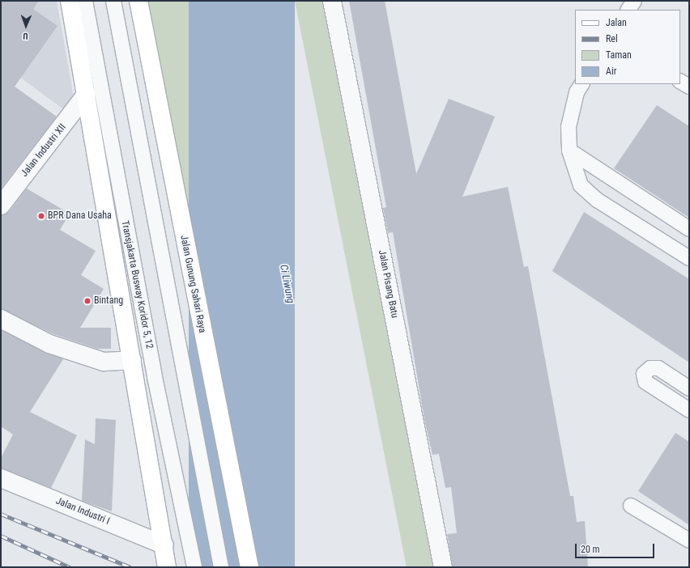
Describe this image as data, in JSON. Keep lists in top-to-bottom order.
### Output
{
  "streets": {
    "main road": ["Jalan Gunung Sahari Raya"],
    "street": ["Jalan Industri XII", "Jalan Pisang Batu", "Jalan Industri I"],
    "lane": ["Transjakarta Busway Koridor 5, 12"]
  },
  "water": ["Ci Liwung"],
  "places": ["BPR Dana Usaha", "Bintang"],
  "legend": [
    "Jalan",
    "Rel",
    "Taman",
    "Air"
  ],
  "scale_bar": "20 m",
  "north": "bottom"
}
